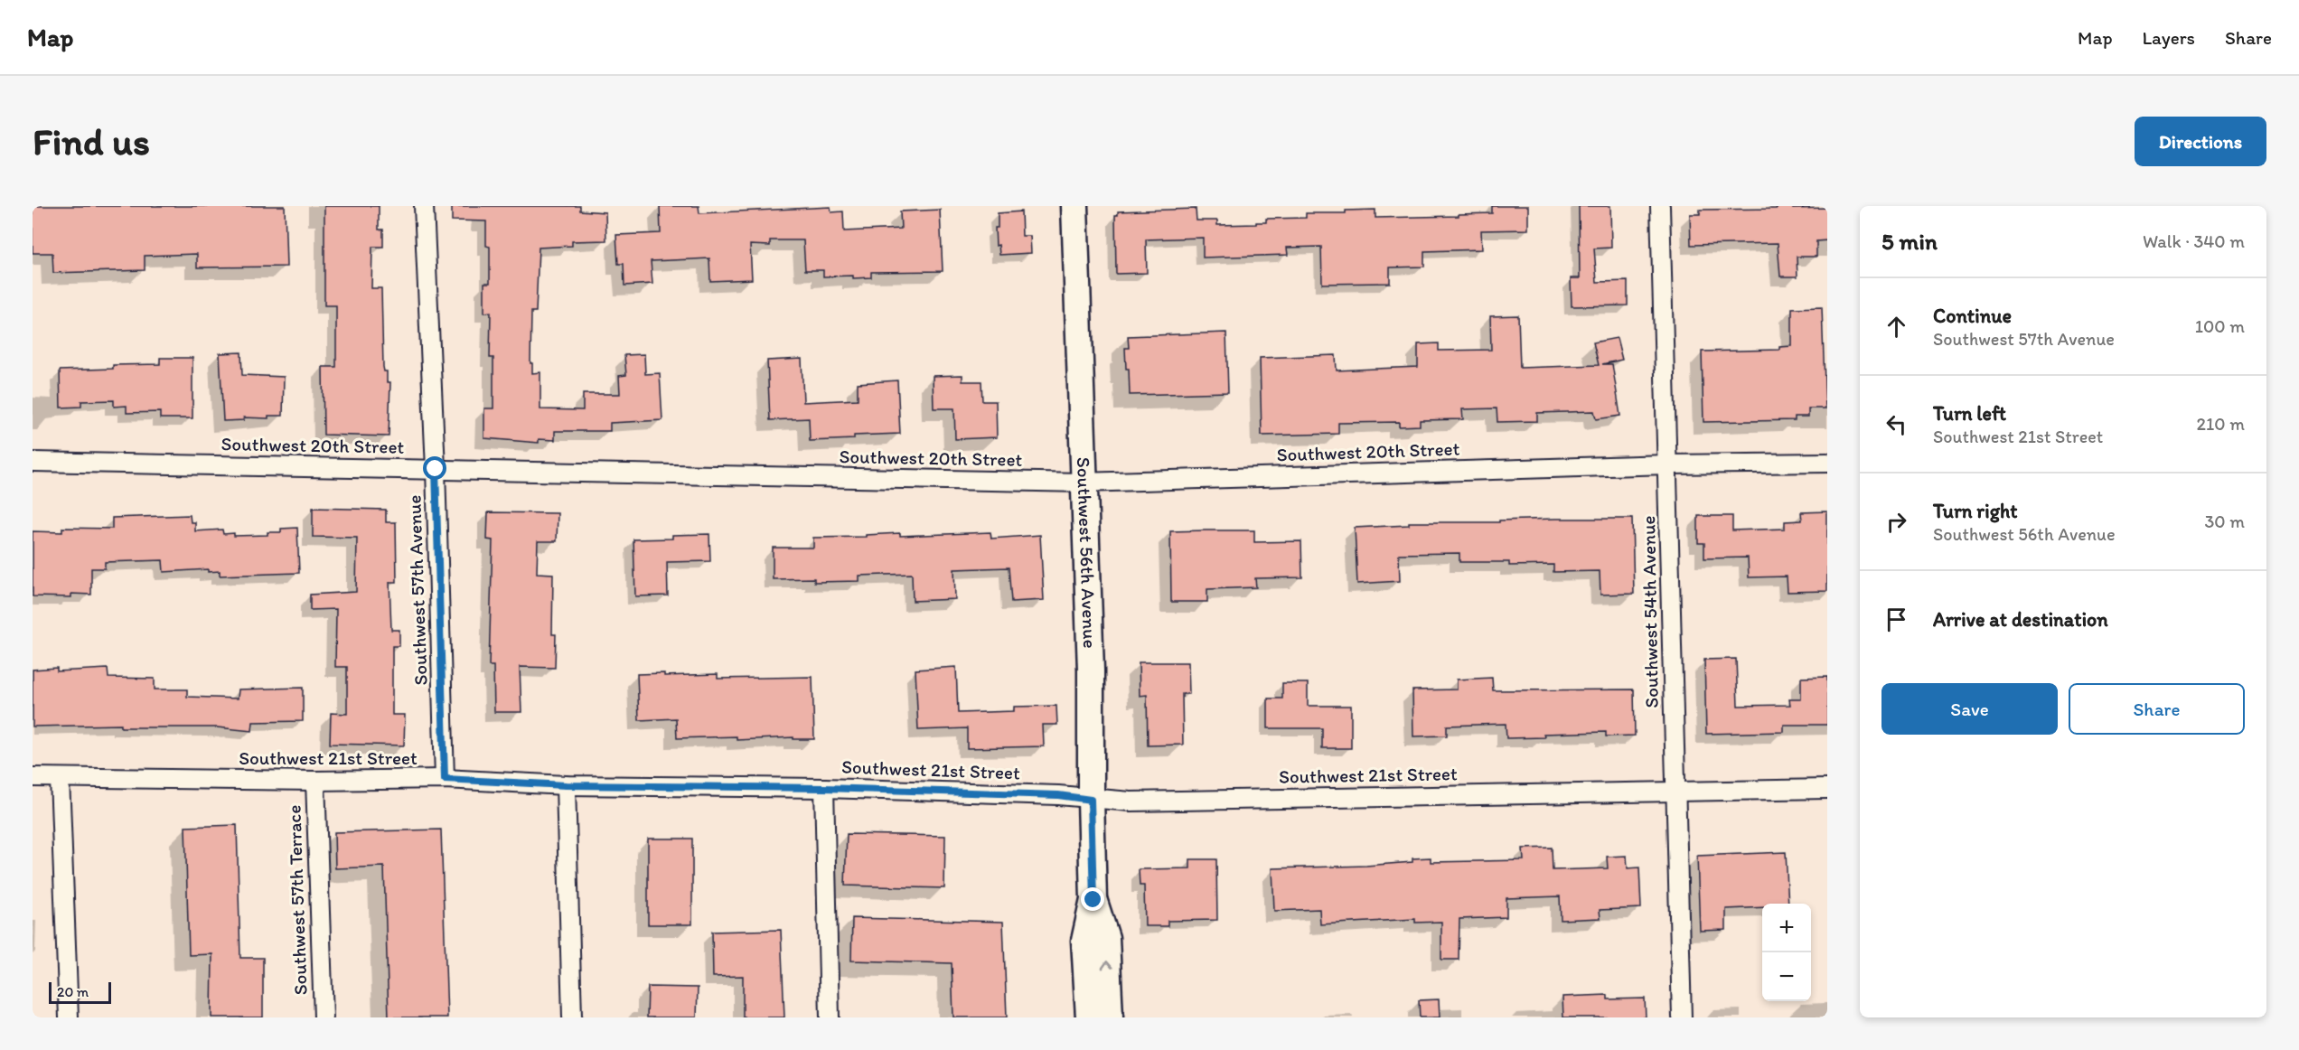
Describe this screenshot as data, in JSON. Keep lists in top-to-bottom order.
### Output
{
  "streets": {
    "street": [
      "Southwest 20th Street",
      "Southwest 56th Avenue",
      "Southwest 57th Avenue",
      "Southwest 54th Avenue",
      "Southwest 21st Street",
      "Southwest 57th Terrace"
    ]
  },
  "crossings": [
    ["Southwest 20th Street", "Southwest 56th Avenue"],
    ["Southwest 20th Street", "Southwest 57th Avenue"],
    ["Southwest 20th Street", "Southwest 54th Avenue"],
    ["Southwest 56th Avenue", "Southwest 21st Street"],
    ["Southwest 57th Avenue", "Southwest 21st Street"],
    ["Southwest 54th Avenue", "Southwest 21st Street"],
    ["Southwest 21st Street", "Southwest 57th Terrace"]
  ],
  "scale_bar": "20 m",
  "page": {
    "header": "Map",
    "nav": ["Map", "Layers", "Share"],
    "buttons": [
      "Directions",
      ["Save", "Share"]
    ],
    "title": "Find us",
    "heading": ["5 min", "Walk · 340 m"],
    "list": [
      ["Continue", "Southwest 57th Avenue", "100 m"],
      ["Turn left", "Southwest 21st Street", "210 m"],
      ["Turn right", "Southwest 56th Avenue", "30 m"],
      "Arrive at destination"
    ],
    "map_buttons": ["+", "−"],
    "scale": "20 m"
  }
}
